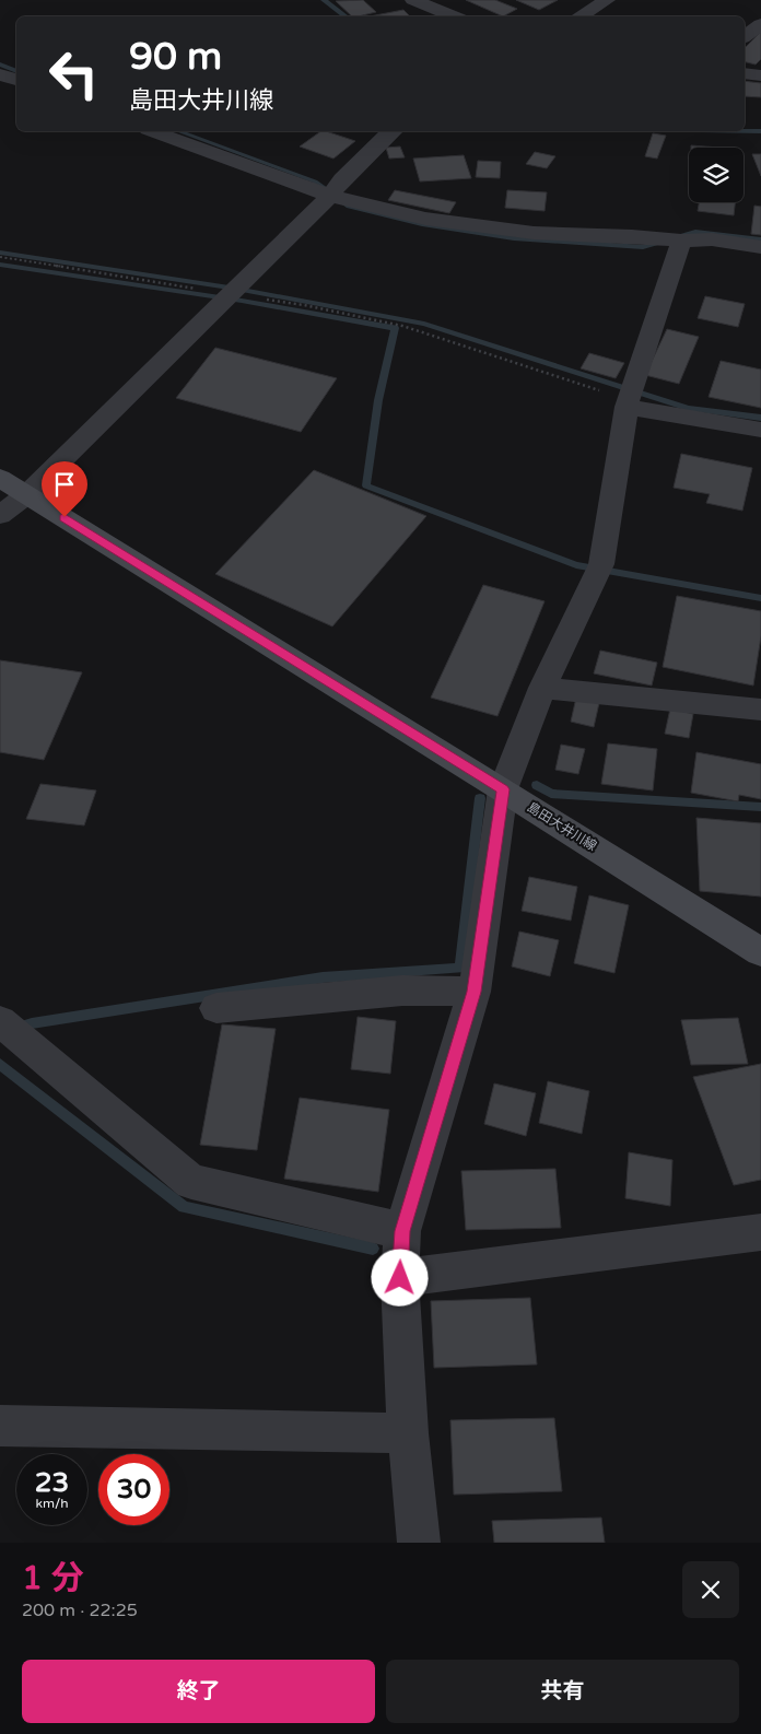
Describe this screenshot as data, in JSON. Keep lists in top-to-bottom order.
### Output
{
  "streets": {
    "main road": ["島田大井川線"]
  },
  "page": {
    "turn": ["90 m", "島田大井川線"],
    "speed": "23 km/h",
    "limit": "30",
    "heading": ["1 分", "200 m · 22:25"],
    "buttons": ["終了", "共有"]
  }
}
